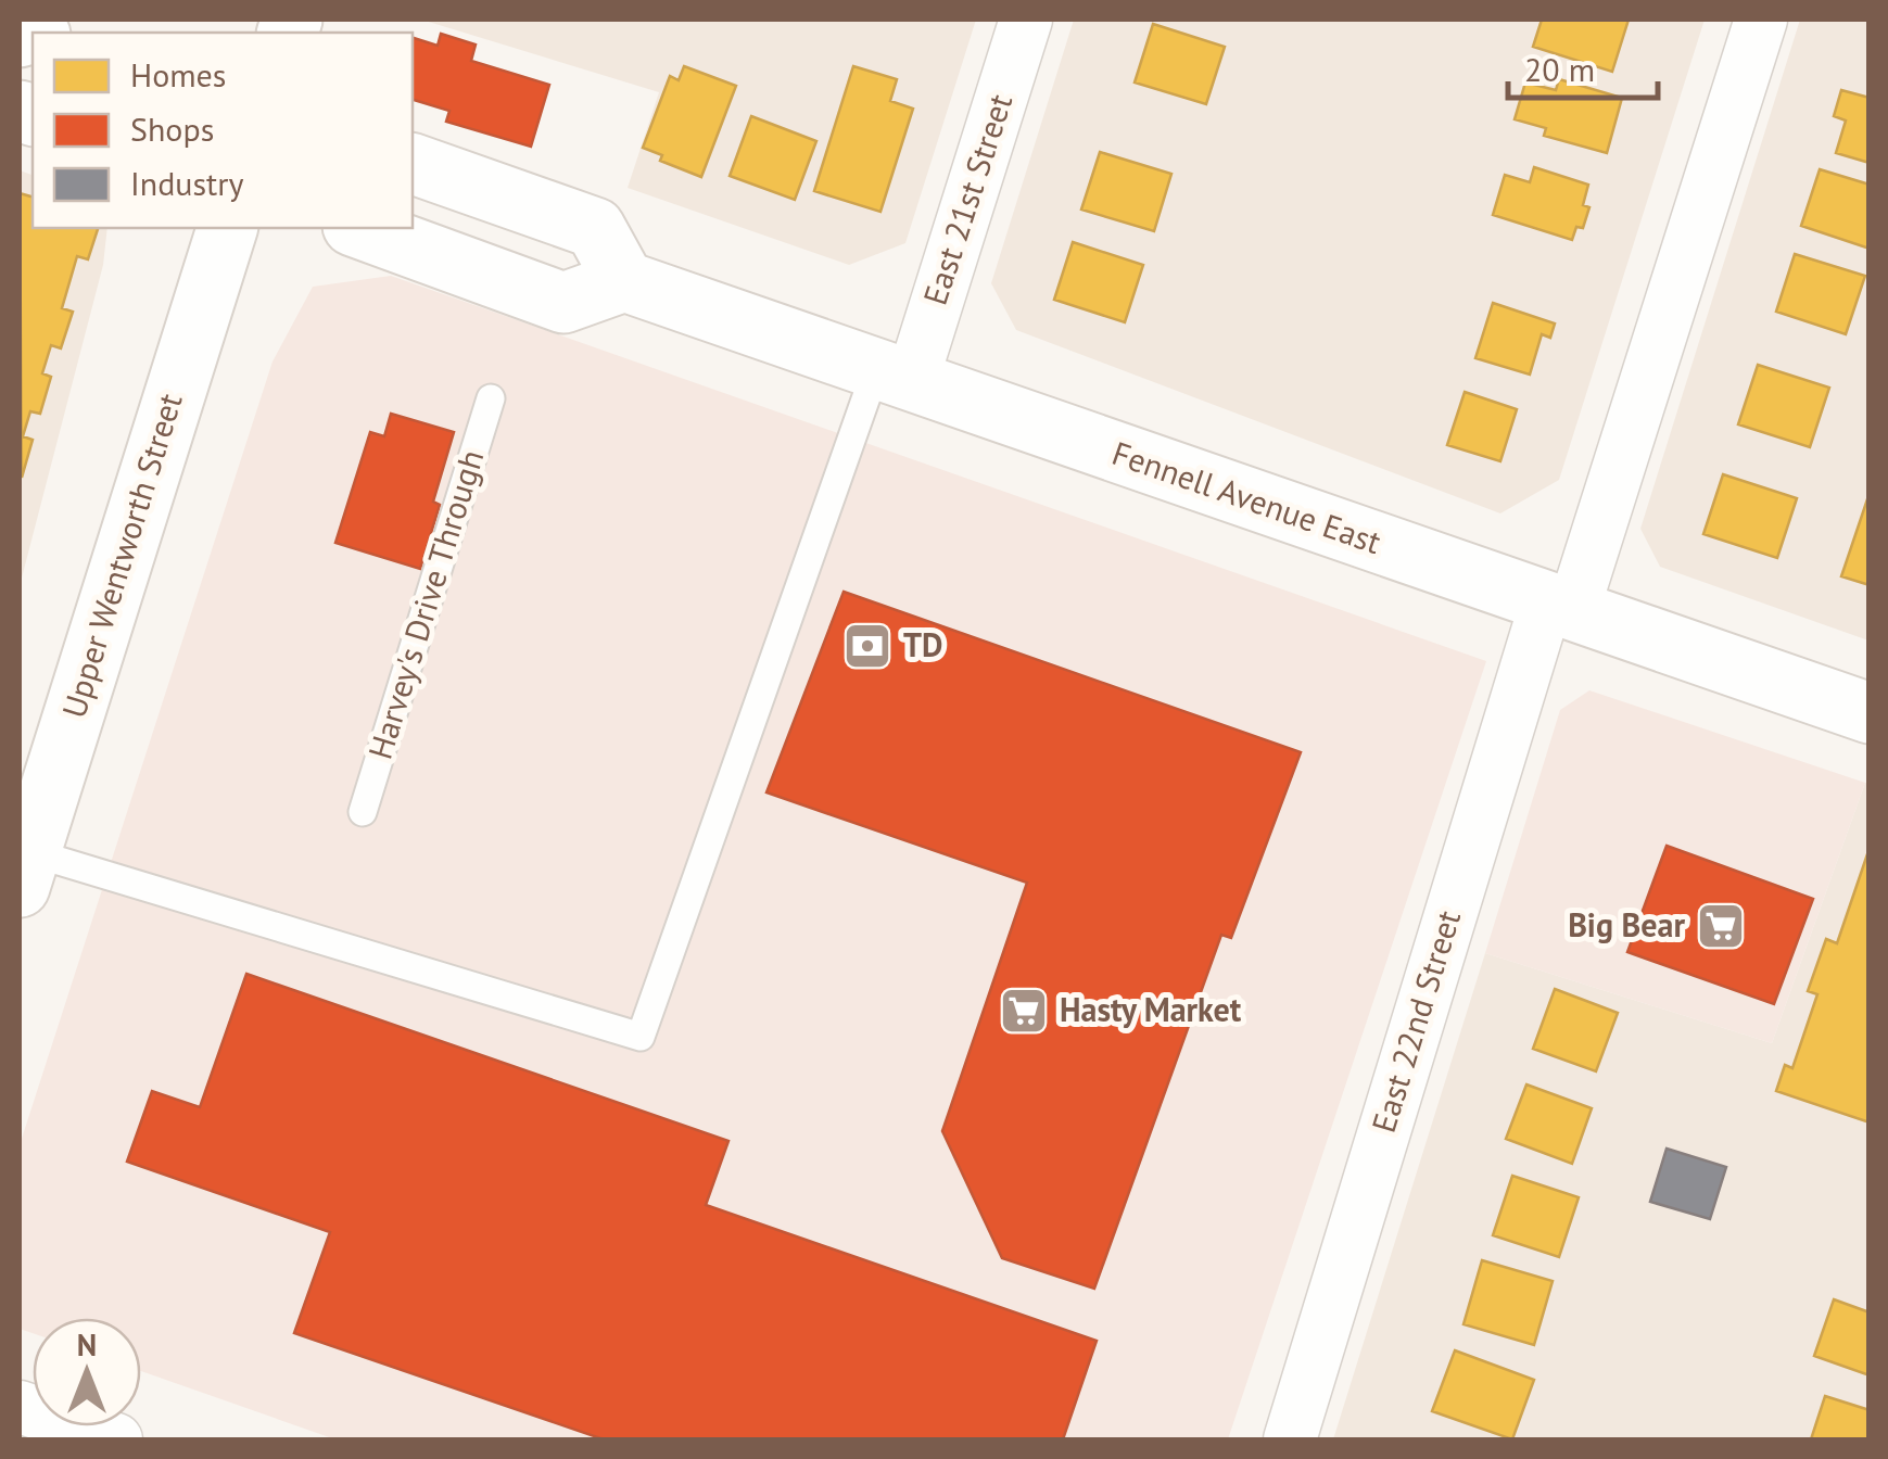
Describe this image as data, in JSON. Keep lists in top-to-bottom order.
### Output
{
  "streets": {
    "main road": ["Fennell Avenue East", "Upper Wentworth Street"],
    "street": ["East 21st Street", "East 22nd Street"],
    "lane": ["Harvey's Drive Through"]
  },
  "crossings": [
    ["East 21st Street", "Fennell Avenue East"],
    ["Fennell Avenue East", "East 22nd Street"]
  ],
  "places": {
    "bank": ["TD"],
    "supermarket": ["Big Bear", "Hasty Market"]
  },
  "legend": ["Homes", "Shops", "Industry"],
  "scale_bar": "20 m",
  "north": "top"
}
